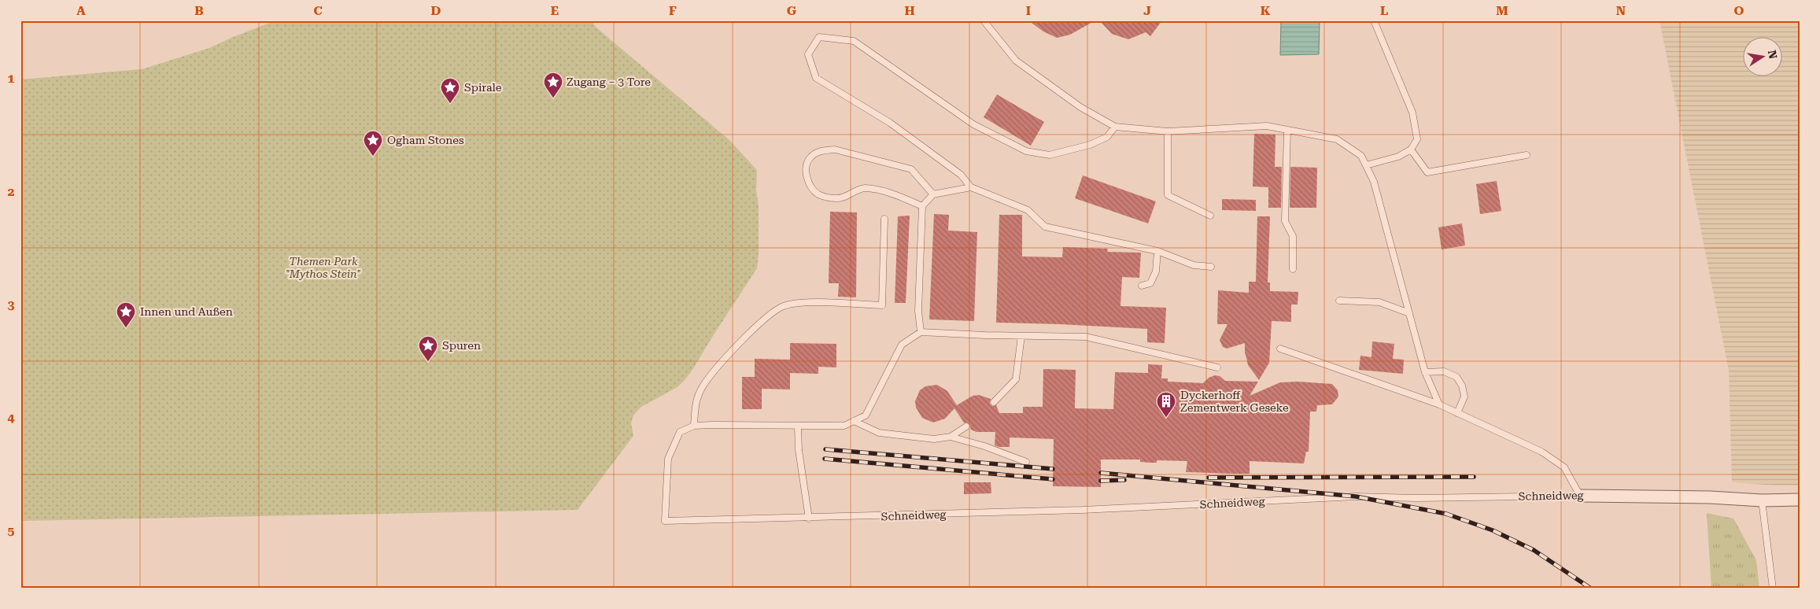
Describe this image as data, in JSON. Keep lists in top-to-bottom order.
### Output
{
  "streets": {
    "street": ["Schneidweg"]
  },
  "parks": ["Themen Park \"Mythos Stein\""],
  "places": {
    "place": [
      "Zugang – 3 Tore",
      "Spirale",
      "Ogham Stones",
      "Innen und Außen",
      "Spuren"
    ],
    "building": ["Dyckerhoff Zementwerk Geseke"]
  },
  "north": "right",
  "grid": {
    "columns": [
      "A",
      "B",
      "C",
      "D",
      "E",
      "F",
      "G",
      "H",
      "I",
      "J",
      "K",
      "L",
      "M",
      "N",
      "O"
    ],
    "rows": [
      "1",
      "2",
      "3",
      "4",
      "5"
    ]
  }
}
